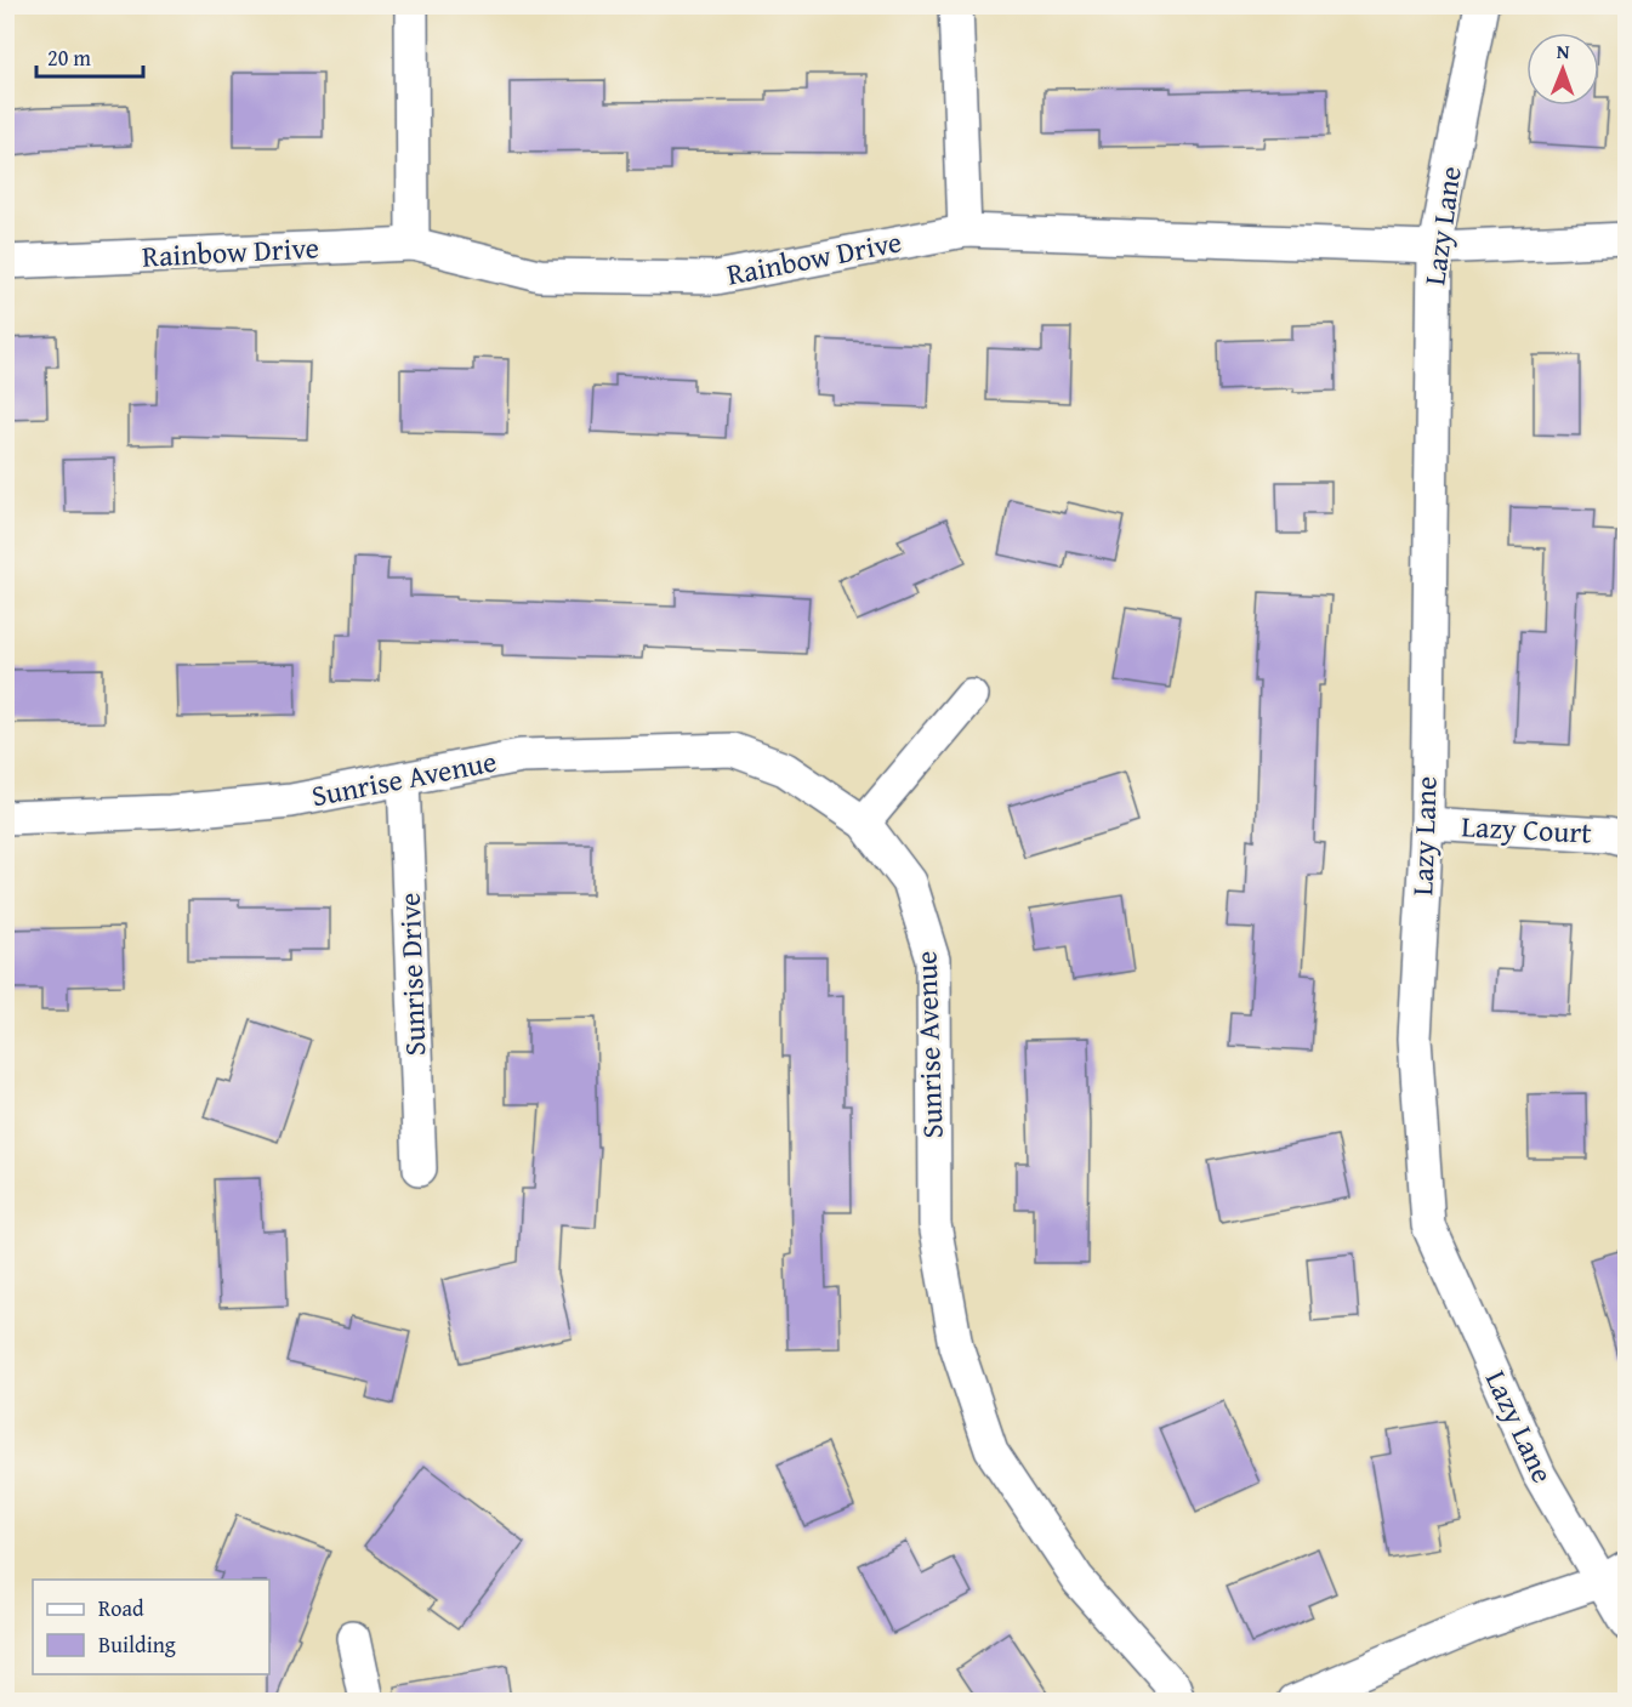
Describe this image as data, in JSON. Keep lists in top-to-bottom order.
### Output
{
  "streets": {
    "street": [
      "Lazy Lane",
      "Rainbow Drive",
      "Sunrise Avenue",
      "Lazy Court",
      "Sunrise Drive"
    ]
  },
  "crossings": [
    ["Lazy Lane", "Rainbow Drive"],
    ["Lazy Lane", "Lazy Court"],
    ["Sunrise Avenue", "Sunrise Drive"]
  ],
  "legend": ["Road", "Building"],
  "scale_bar": "20 m",
  "north": "top"
}
